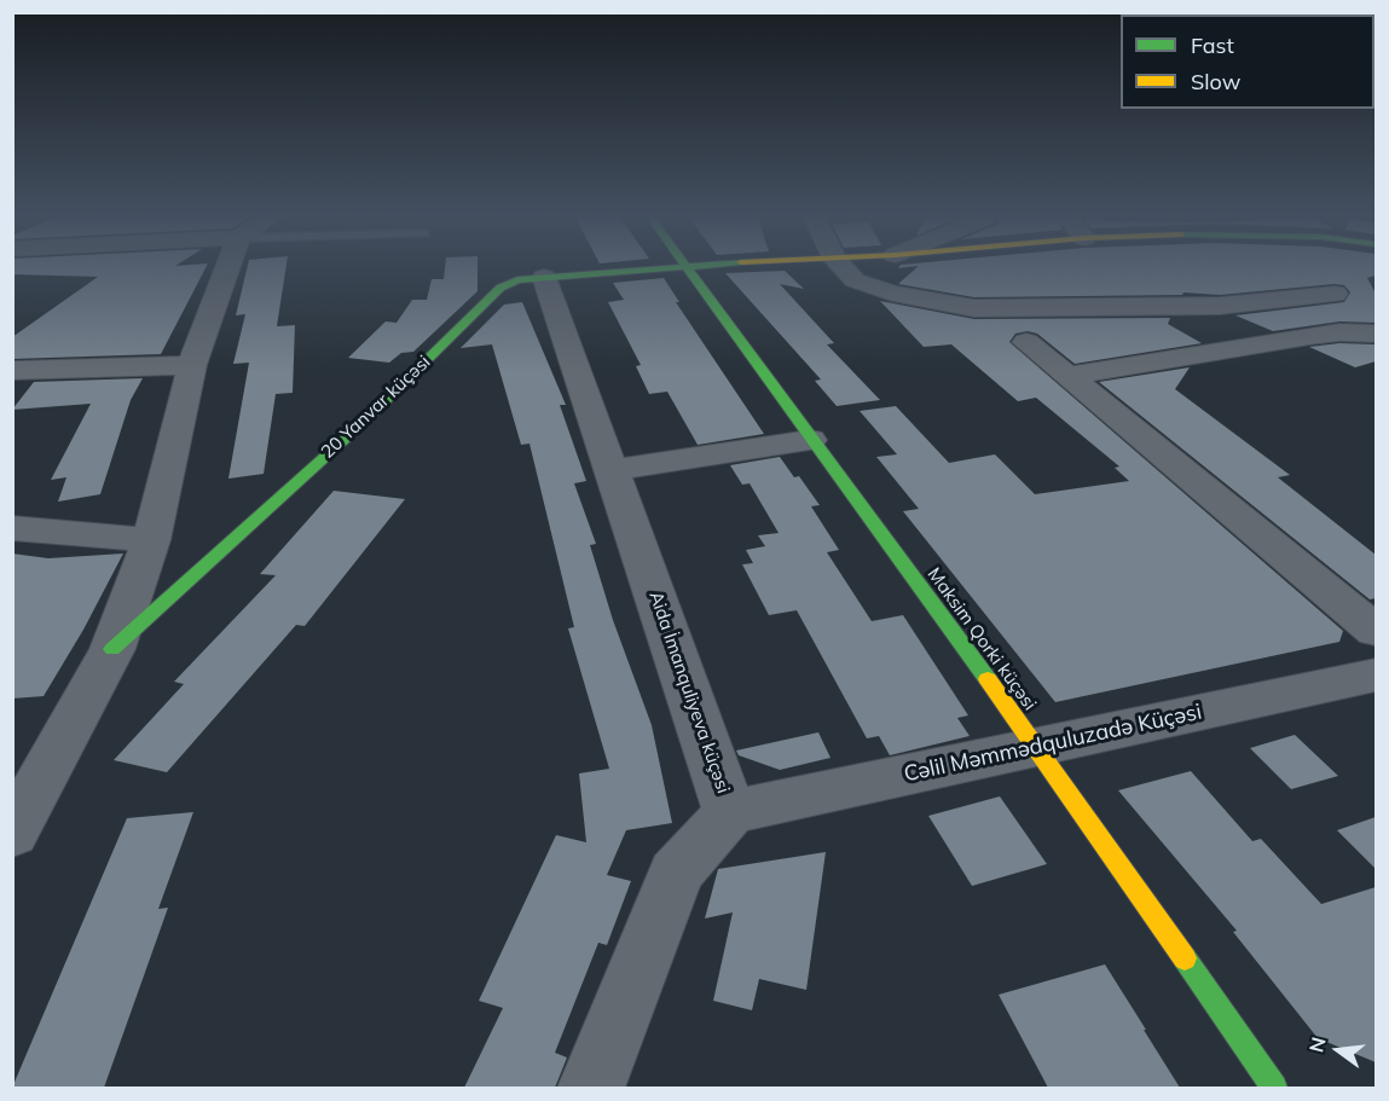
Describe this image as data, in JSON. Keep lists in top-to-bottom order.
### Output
{
  "streets": {
    "street": [
      "20 Yanvar küçəsi",
      "Maksim Qorki küçəsi",
      "Aida İmanquliyeva küçəsi",
      "Cəlil Məmmədquluzadə Küçəsi"
    ]
  },
  "crossings": [
    ["20 Yanvar küçəsi", "Aida İmanquliyeva küçəsi"],
    ["Maksim Qorki küçəsi", "Cəlil Məmmədquluzadə Küçəsi"],
    ["Aida İmanquliyeva küçəsi", "Cəlil Məmmədquluzadə Küçəsi"]
  ],
  "legend": ["Fast", "Slow"],
  "north": "left"
}
